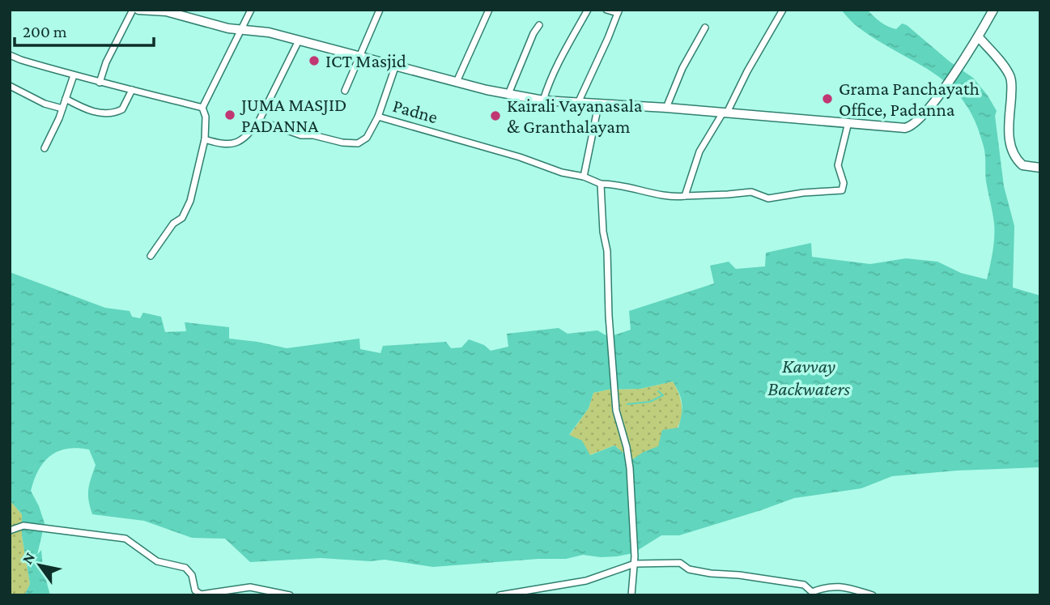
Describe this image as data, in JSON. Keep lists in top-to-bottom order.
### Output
{
  "streets": {
    "street": ["Padne"]
  },
  "water": ["Kavvay Backwaters"],
  "places": [
    "ICT Masjid",
    "Grama Panchayath Office, Padanna",
    "JUMA MASJID PADANNA",
    "Kairali Vayanasala & Granthalayam"
  ],
  "scale_bar": "200 m",
  "north": "top left"
}
